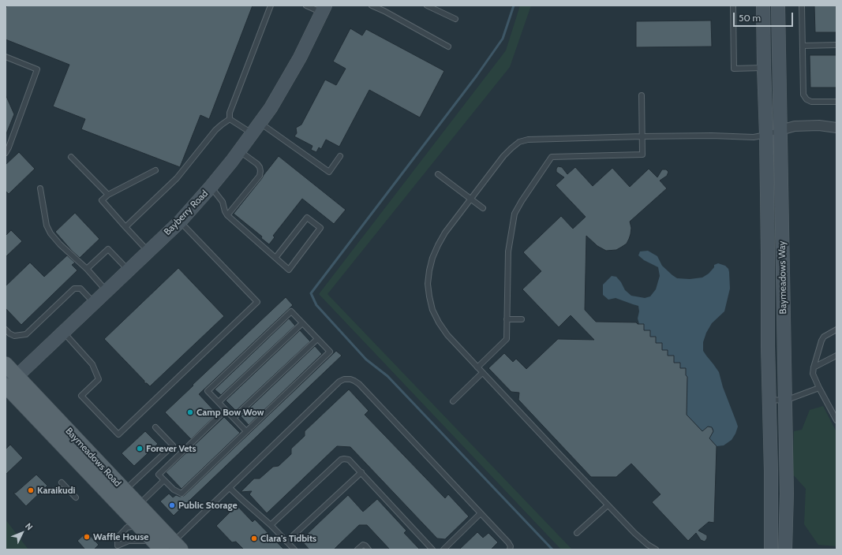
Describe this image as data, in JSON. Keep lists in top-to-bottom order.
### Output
{
  "streets": {
    "main road": ["Baymeadows Road"],
    "street": ["Bayberry Road", "Baymeadows Way"]
  },
  "crossings": [
    ["Bayberry Road", "Baymeadows Road"]
  ],
  "places": [
    "Camp Bow Wow",
    "Forever Vets",
    "Karaikudi",
    "Public Storage",
    "Waffle House",
    "Clara's Tidbits"
  ],
  "scale_bar": "50 m",
  "north": "top right"
}
